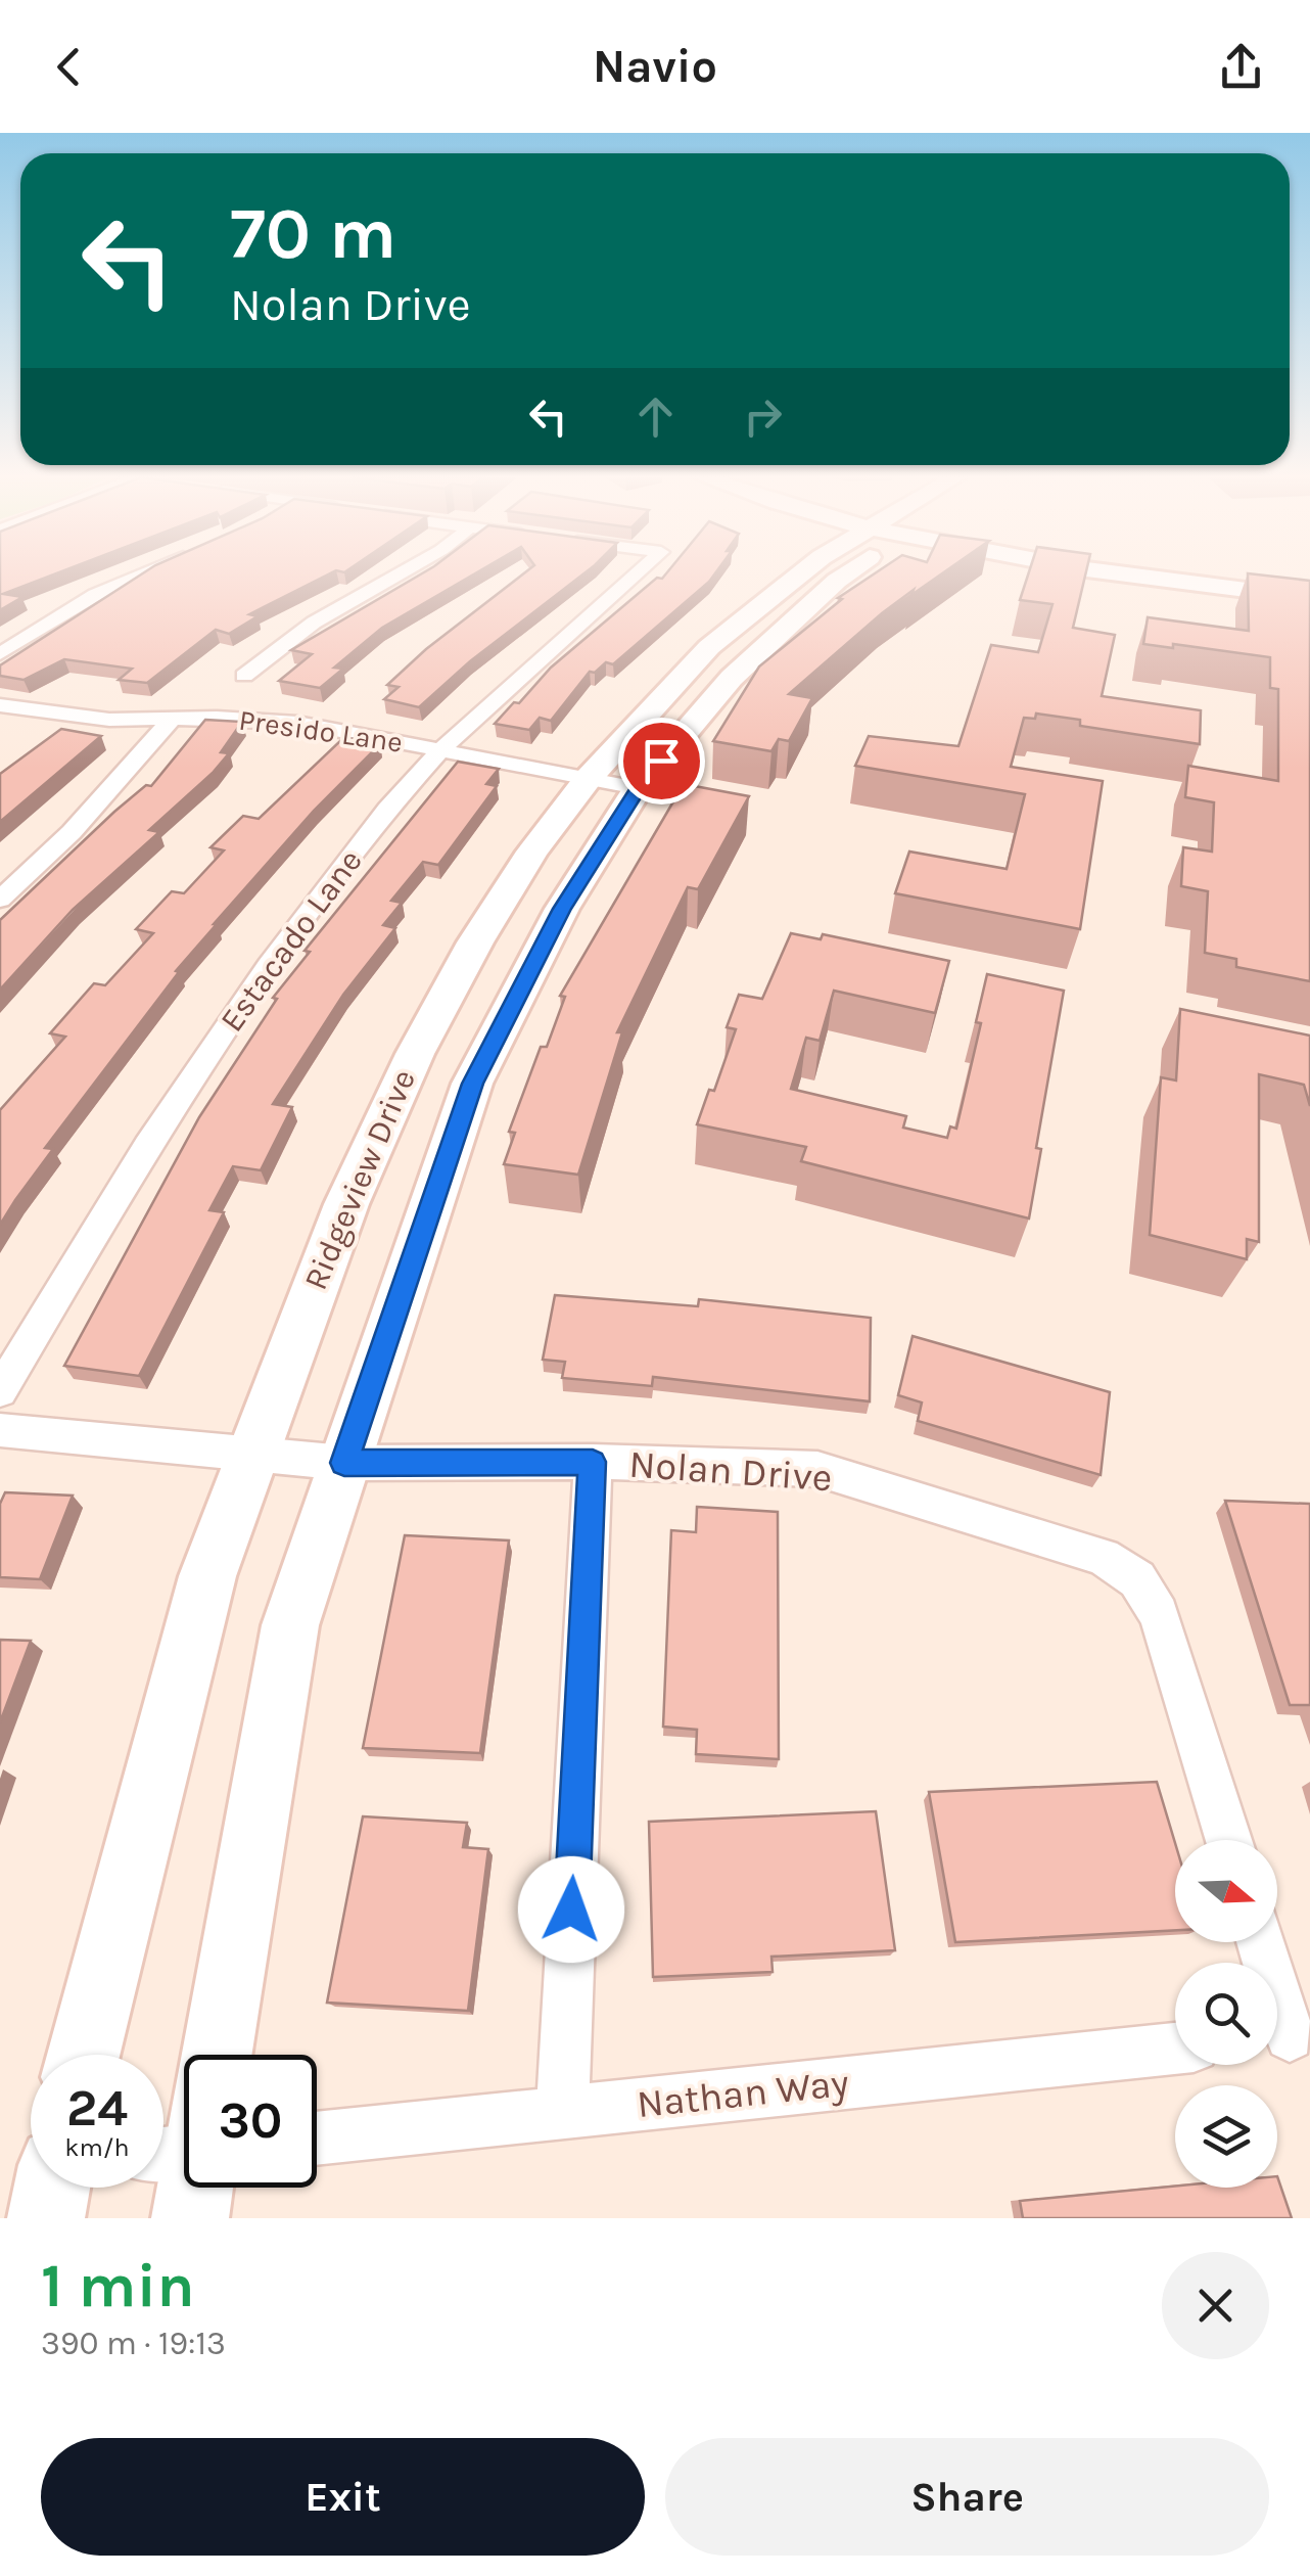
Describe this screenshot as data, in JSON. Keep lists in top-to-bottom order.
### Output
{
  "streets": {
    "main road": ["Ridgeview Drive"],
    "street": [
      "Presido Lane",
      "Estacado Lane",
      "Nolan Drive",
      "Nathan Way"
    ]
  },
  "crossings": [
    ["Presido Lane", "Estacado Lane"],
    ["Presido Lane", "Ridgeview Drive"],
    ["Ridgeview Drive", "Nolan Drive"]
  ],
  "north": "right",
  "page": {
    "header": "Navio",
    "turn": ["70 m", "Nolan Drive"],
    "speed": "24 km/h",
    "limit": "30",
    "heading": ["1 min", "390 m · 19:13"],
    "buttons": ["Exit", "Share"]
  }
}
